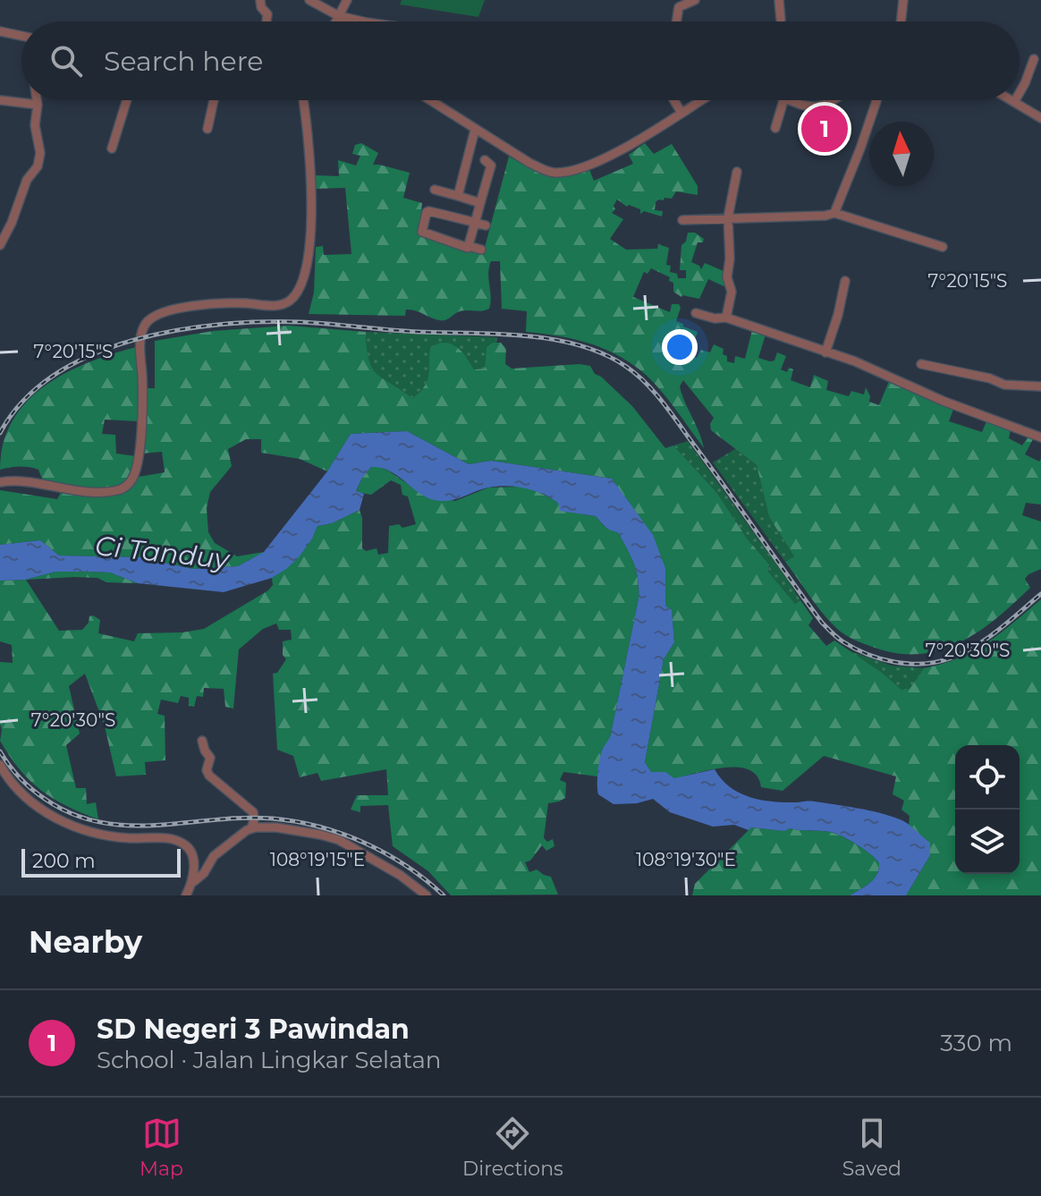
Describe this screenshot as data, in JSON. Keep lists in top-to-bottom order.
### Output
{
  "water": ["Ci Tanduy"],
  "scale_bar": "200 m",
  "north": "top",
  "page": {
    "search": "Search here",
    "pins": "1",
    "scale": "200 m",
    "heading": "Nearby",
    "list": [
      {
        "mark": "1",
        "name": "SD Negeri 3 Pawindan",
        "note": "School · Jalan Lingkar Selatan",
        "value": "330 m"
      }
    ],
    "nav": ["Map", "Directions", "Saved"]
  },
  "coordinates": [
    "7°20'15\"S",
    "7°20'30\"S",
    "108°19'15\"E",
    "108°19'30\"E"
  ]
}
